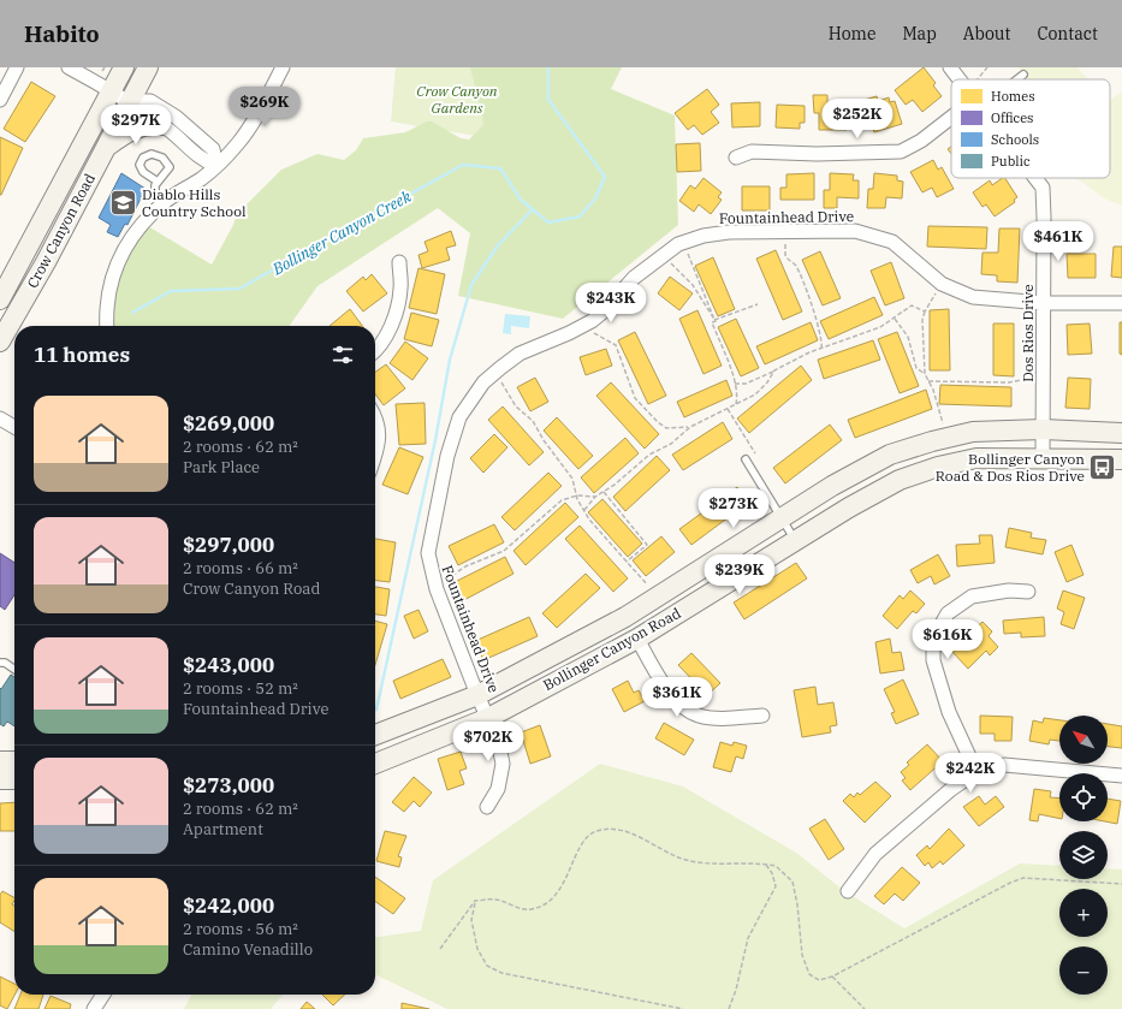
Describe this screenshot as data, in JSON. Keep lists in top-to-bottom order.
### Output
{
  "streets": {
    "main road": ["Crow Canyon Road", "Bollinger Canyon Road"],
    "street": ["Fountainhead Drive", "Dos Rios Drive"]
  },
  "crossings": [
    ["Fountainhead Drive", "Dos Rios Drive"],
    ["Fountainhead Drive", "Bollinger Canyon Road"],
    ["Dos Rios Drive", "Bollinger Canyon Road"]
  ],
  "water": ["Bollinger Canyon Creek"],
  "parks": ["Crow Canyon Gardens"],
  "places": {
    "school or university": ["Diablo Hills Country School"],
    "bus stop": ["Bollinger Canyon Road & Dos Rios Drive"]
  },
  "legend": [
    "Homes",
    "Offices",
    "Schools",
    "Public"
  ],
  "north": "top left",
  "page": {
    "header": "Habito",
    "nav": [
      "Home",
      "Map",
      "About",
      "Contact"
    ],
    "price": [
      "$269K",
      "$252K",
      "$297K",
      "$461K",
      "$243K",
      "$273K",
      "$239K",
      "$616K",
      "$361K",
      "$702K",
      "$242K"
    ],
    "heading": "11 homes",
    "list": [
      {
        "name": "$269,000",
        "note": "2 rooms · 62 m² · Park Place"
      },
      {
        "name": "$297,000",
        "note": "2 rooms · 66 m² · Crow Canyon Road"
      },
      {
        "name": "$243,000",
        "note": "2 rooms · 52 m² · Fountainhead Drive"
      },
      {
        "name": "$273,000",
        "note": "2 rooms · 62 m² · Apartment"
      },
      {
        "name": "$242,000",
        "note": "2 rooms · 56 m² · Camino Venadillo"
      }
    ],
    "map_buttons": ["+", "−"]
  }
}
